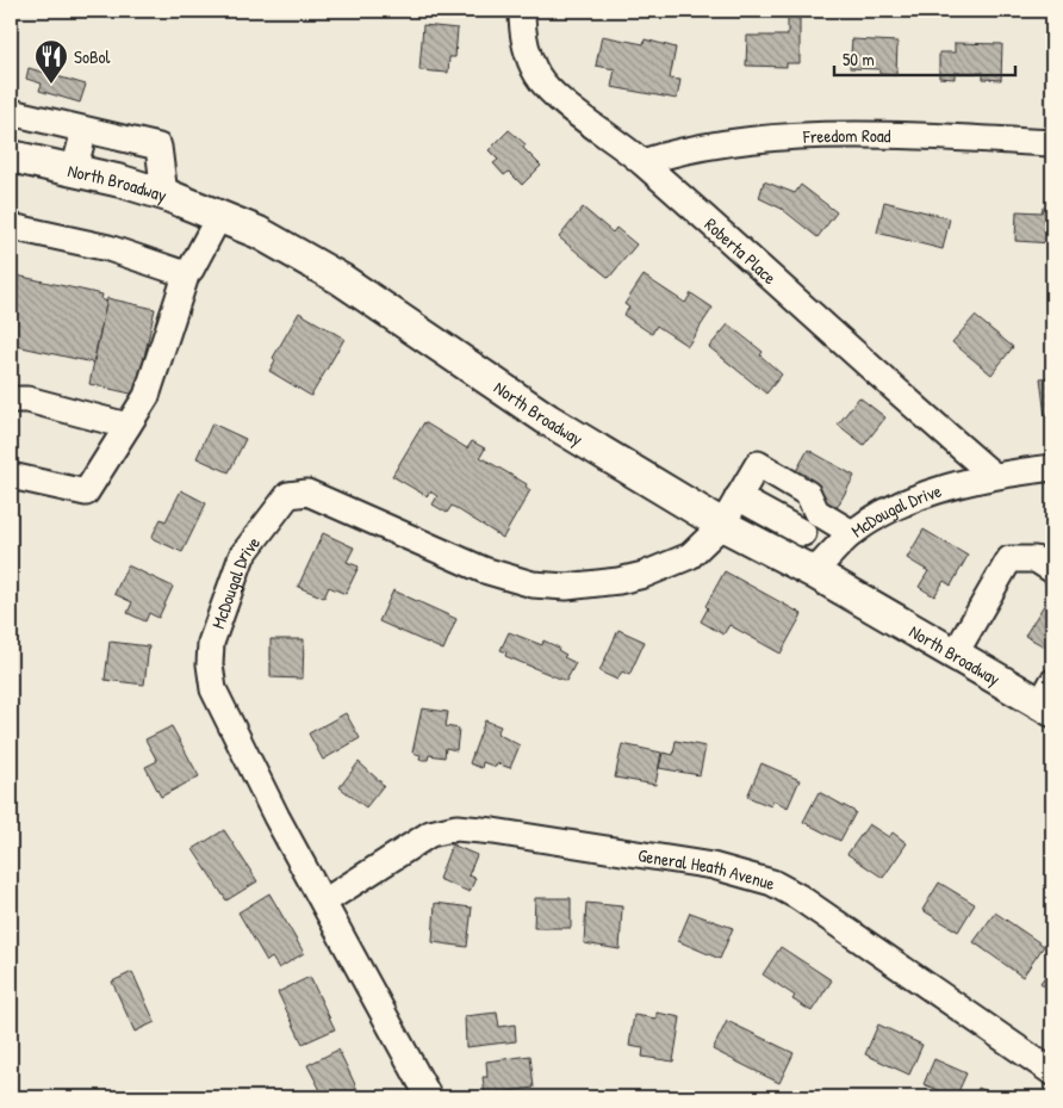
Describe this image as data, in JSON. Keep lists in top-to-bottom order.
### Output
{
  "streets": {
    "main road": ["North Broadway"],
    "street": [
      "Freedom Road",
      "Roberta Place",
      "McDougal Drive",
      "General Heath Avenue"
    ]
  },
  "crossings": [
    ["Freedom Road", "Roberta Place"],
    ["North Broadway", "McDougal Drive"],
    ["Roberta Place", "McDougal Drive"],
    ["McDougal Drive", "General Heath Avenue"]
  ],
  "places": {
    "restaurant": ["SoBol"]
  },
  "scale_bar": "50 m"
}
